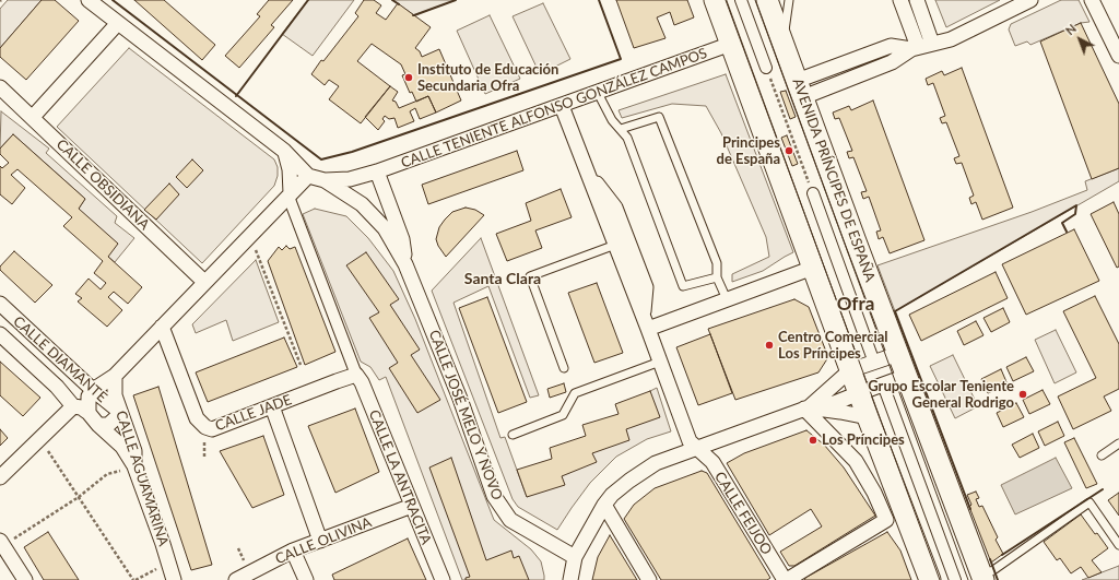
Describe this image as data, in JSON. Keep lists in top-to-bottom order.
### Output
{
  "streets": {
    "main road": ["AVENIDA PRÍNCIPES DE ESPAÑA"],
    "street": [
      "CALLE TENIENTE ALFONSO GONZÁLEZ CAMPOS",
      "CALLE OBSIDIANA",
      "CALLE DIAMANTE",
      "CALLE JADE",
      "CALLE JOSÉ MELO Y NOVO",
      "CALLE LA ANTRACITA",
      "CALLE AGUAMARINA",
      "CALLE FEIJOO",
      "CALLE OLIVINA"
    ]
  },
  "crossings": [
    ["CALLE TENIENTE ALFONSO GONZÁLEZ CAMPOS", "CALLE FEIJOO"],
    ["CALLE DIAMANTE", "CALLE AGUAMARINA"],
    ["CALLE JADE", "CALLE LA ANTRACITA"],
    ["CALLE LA ANTRACITA", "CALLE OLIVINA"]
  ],
  "districts": ["Santa Clara", "Ofra"],
  "places": [
    "Instituto de Educación Secundaria Ofra",
    "Principes de España",
    "Centro Comercial Los Príncipes",
    "Grupo Escolar Teniente General Rodrigo",
    "Los Príncipes"
  ],
  "north": "top left"
}
